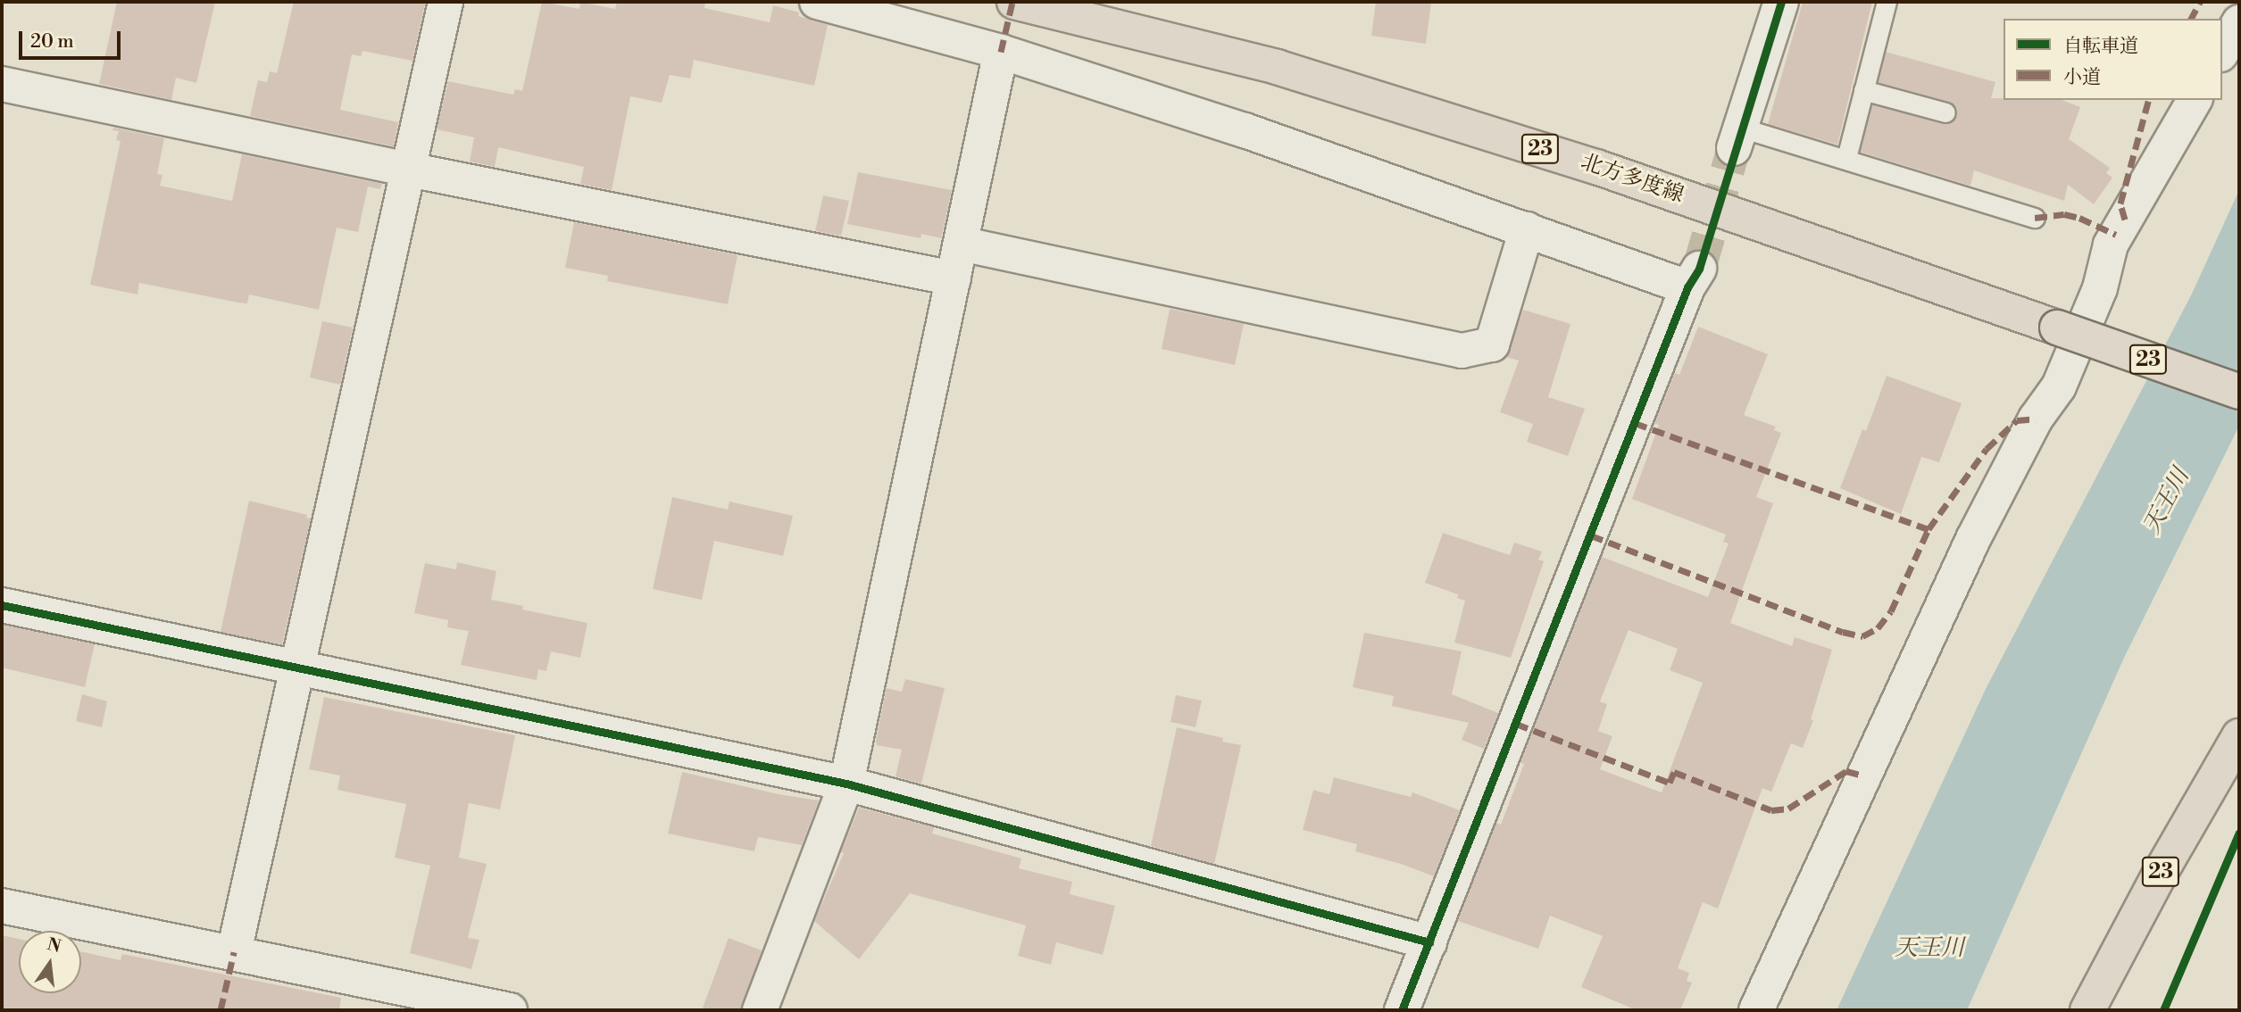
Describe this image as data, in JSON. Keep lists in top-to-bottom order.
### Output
{
  "streets": {
    "main road": ["23", "北方多度線"]
  },
  "water": ["天王川"],
  "legend": ["自転車道", "小道"],
  "scale_bar": "20 m",
  "north": "top"
}
